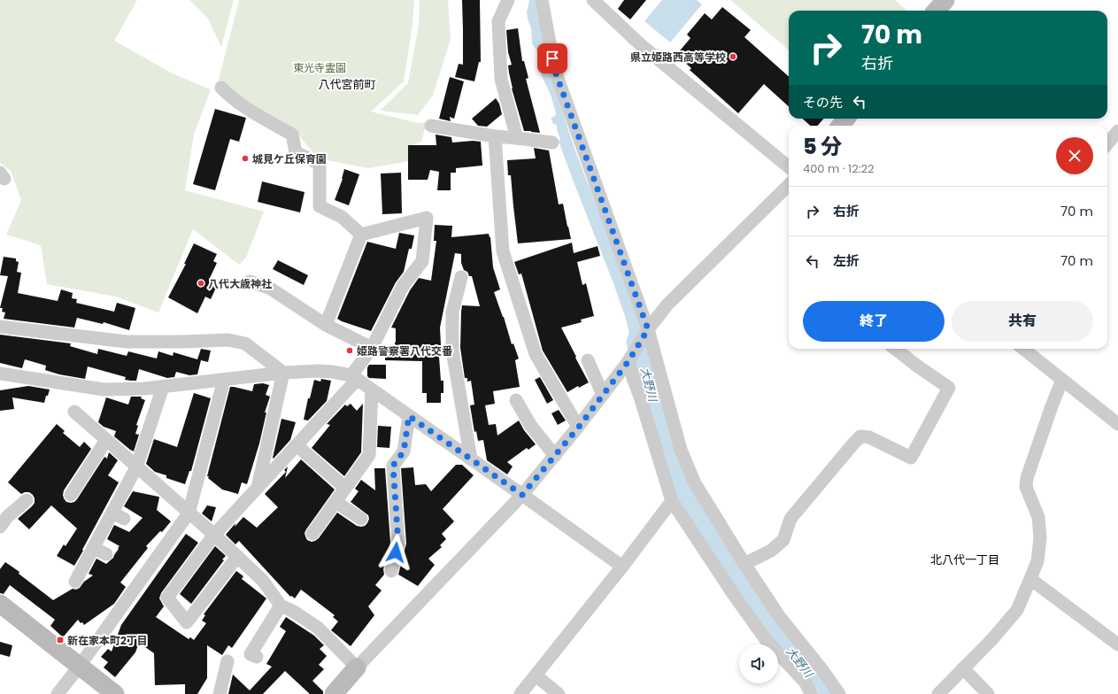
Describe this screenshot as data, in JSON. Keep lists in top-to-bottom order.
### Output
{
  "districts": ["八代宮前町", "北八代一丁目"],
  "water": ["大野川"],
  "parks": ["東光寺霊園"],
  "places": {
    "other": [
      "県立姫路西高等学校",
      "城見ケ丘保育園",
      "八代大歳神社",
      "姫路警察署八代交番"
    ],
    "transit": ["新在家本町2丁目"]
  },
  "page": {
    "turn": ["70 m", "右折"],
    "then": "その先",
    "heading": ["5 分", "400 m · 12:22"],
    "list": [
      {
        "name": "右折",
        "value": "70 m"
      },
      {
        "name": "左折",
        "value": "70 m"
      }
    ],
    "buttons": ["終了", "共有"]
  }
}
